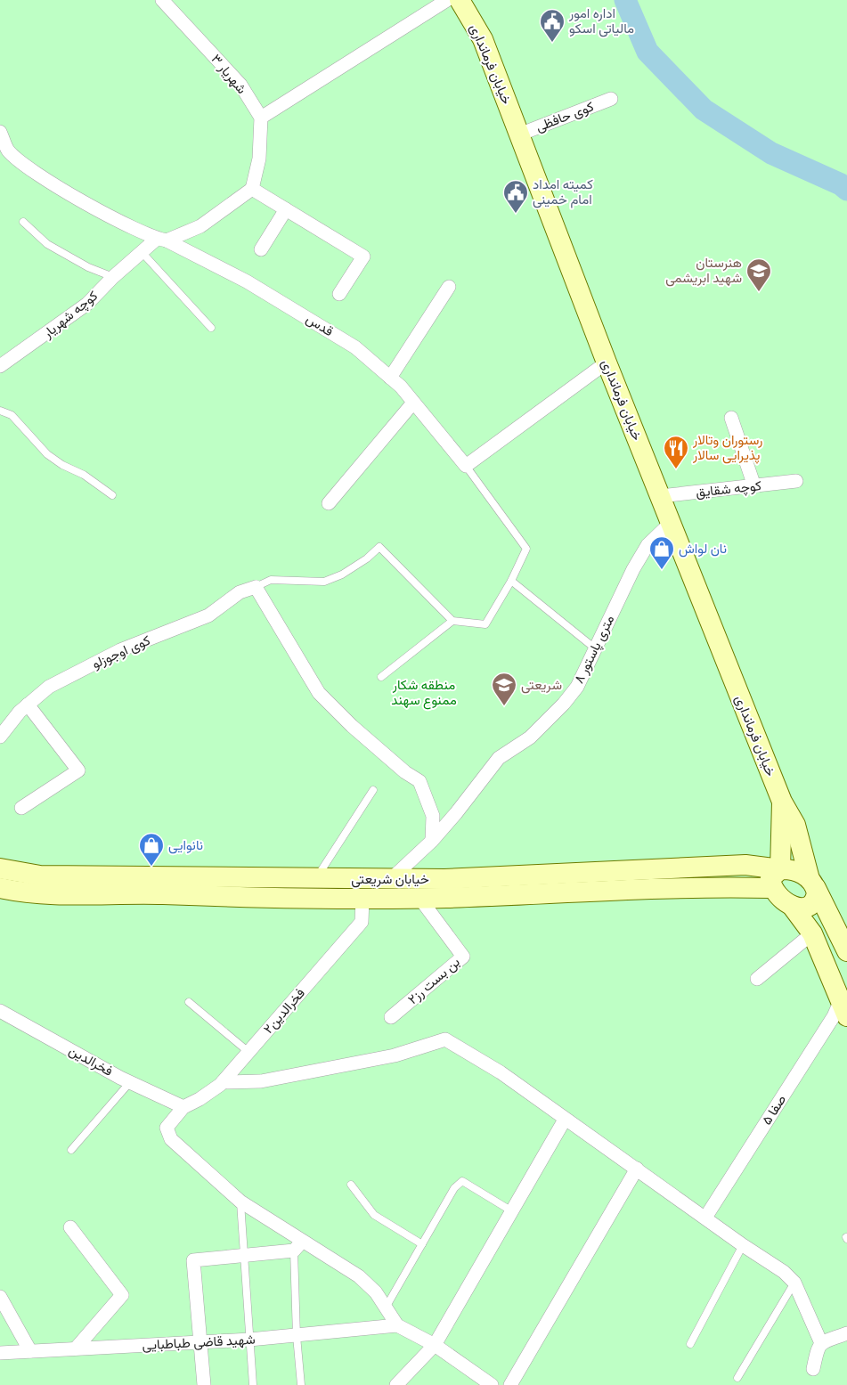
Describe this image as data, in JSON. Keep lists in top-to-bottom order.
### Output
{
  "streets": {
    "main road": ["خیابان فرمانداری", "خیابان شریعتی"],
    "street": [
      "شهریار ۳",
      "کوی حافظی",
      "کوچه شهریار",
      "قدس",
      "کوچه شقایق",
      "۸ متری پاستور",
      "کوی اوجوزلو",
      "بن بست رز۲",
      "فخرالدین۲",
      "فخرالدین",
      "صفا ۵",
      "شهید قاضی طباطبایی"
    ]
  },
  "crossings": [
    ["خیابان فرمانداری", "کوی حافظی"],
    ["خیابان فرمانداری", "کوچه شقایق"],
    ["خیابان فرمانداری", "۸ متری پاستور"],
    ["خیابان فرمانداری", "خیابان شریعتی"],
    ["کوچه شهریار", "قدس"],
    ["۸ متری پاستور", "خیابان شریعتی"],
    ["خیابان شریعتی", "بن بست رز۲"],
    ["خیابان شریعتی", "فخرالدین۲"],
    ["فخرالدین۲", "فخرالدین"]
  ],
  "parks": ["منطقه شکار ممنوع سهند"],
  "places": {
    "public building": ["اداره امور مالیاتی اسکو", "کمیته امداد امام خمینی"],
    "school or university": ["هنرستان شهید ابریشمی", "شریعتی"],
    "restaurant": ["رستوران وتالار پذیرایی سالار"],
    "shop": ["نان لواش", "نانوایی"]
  }
}
